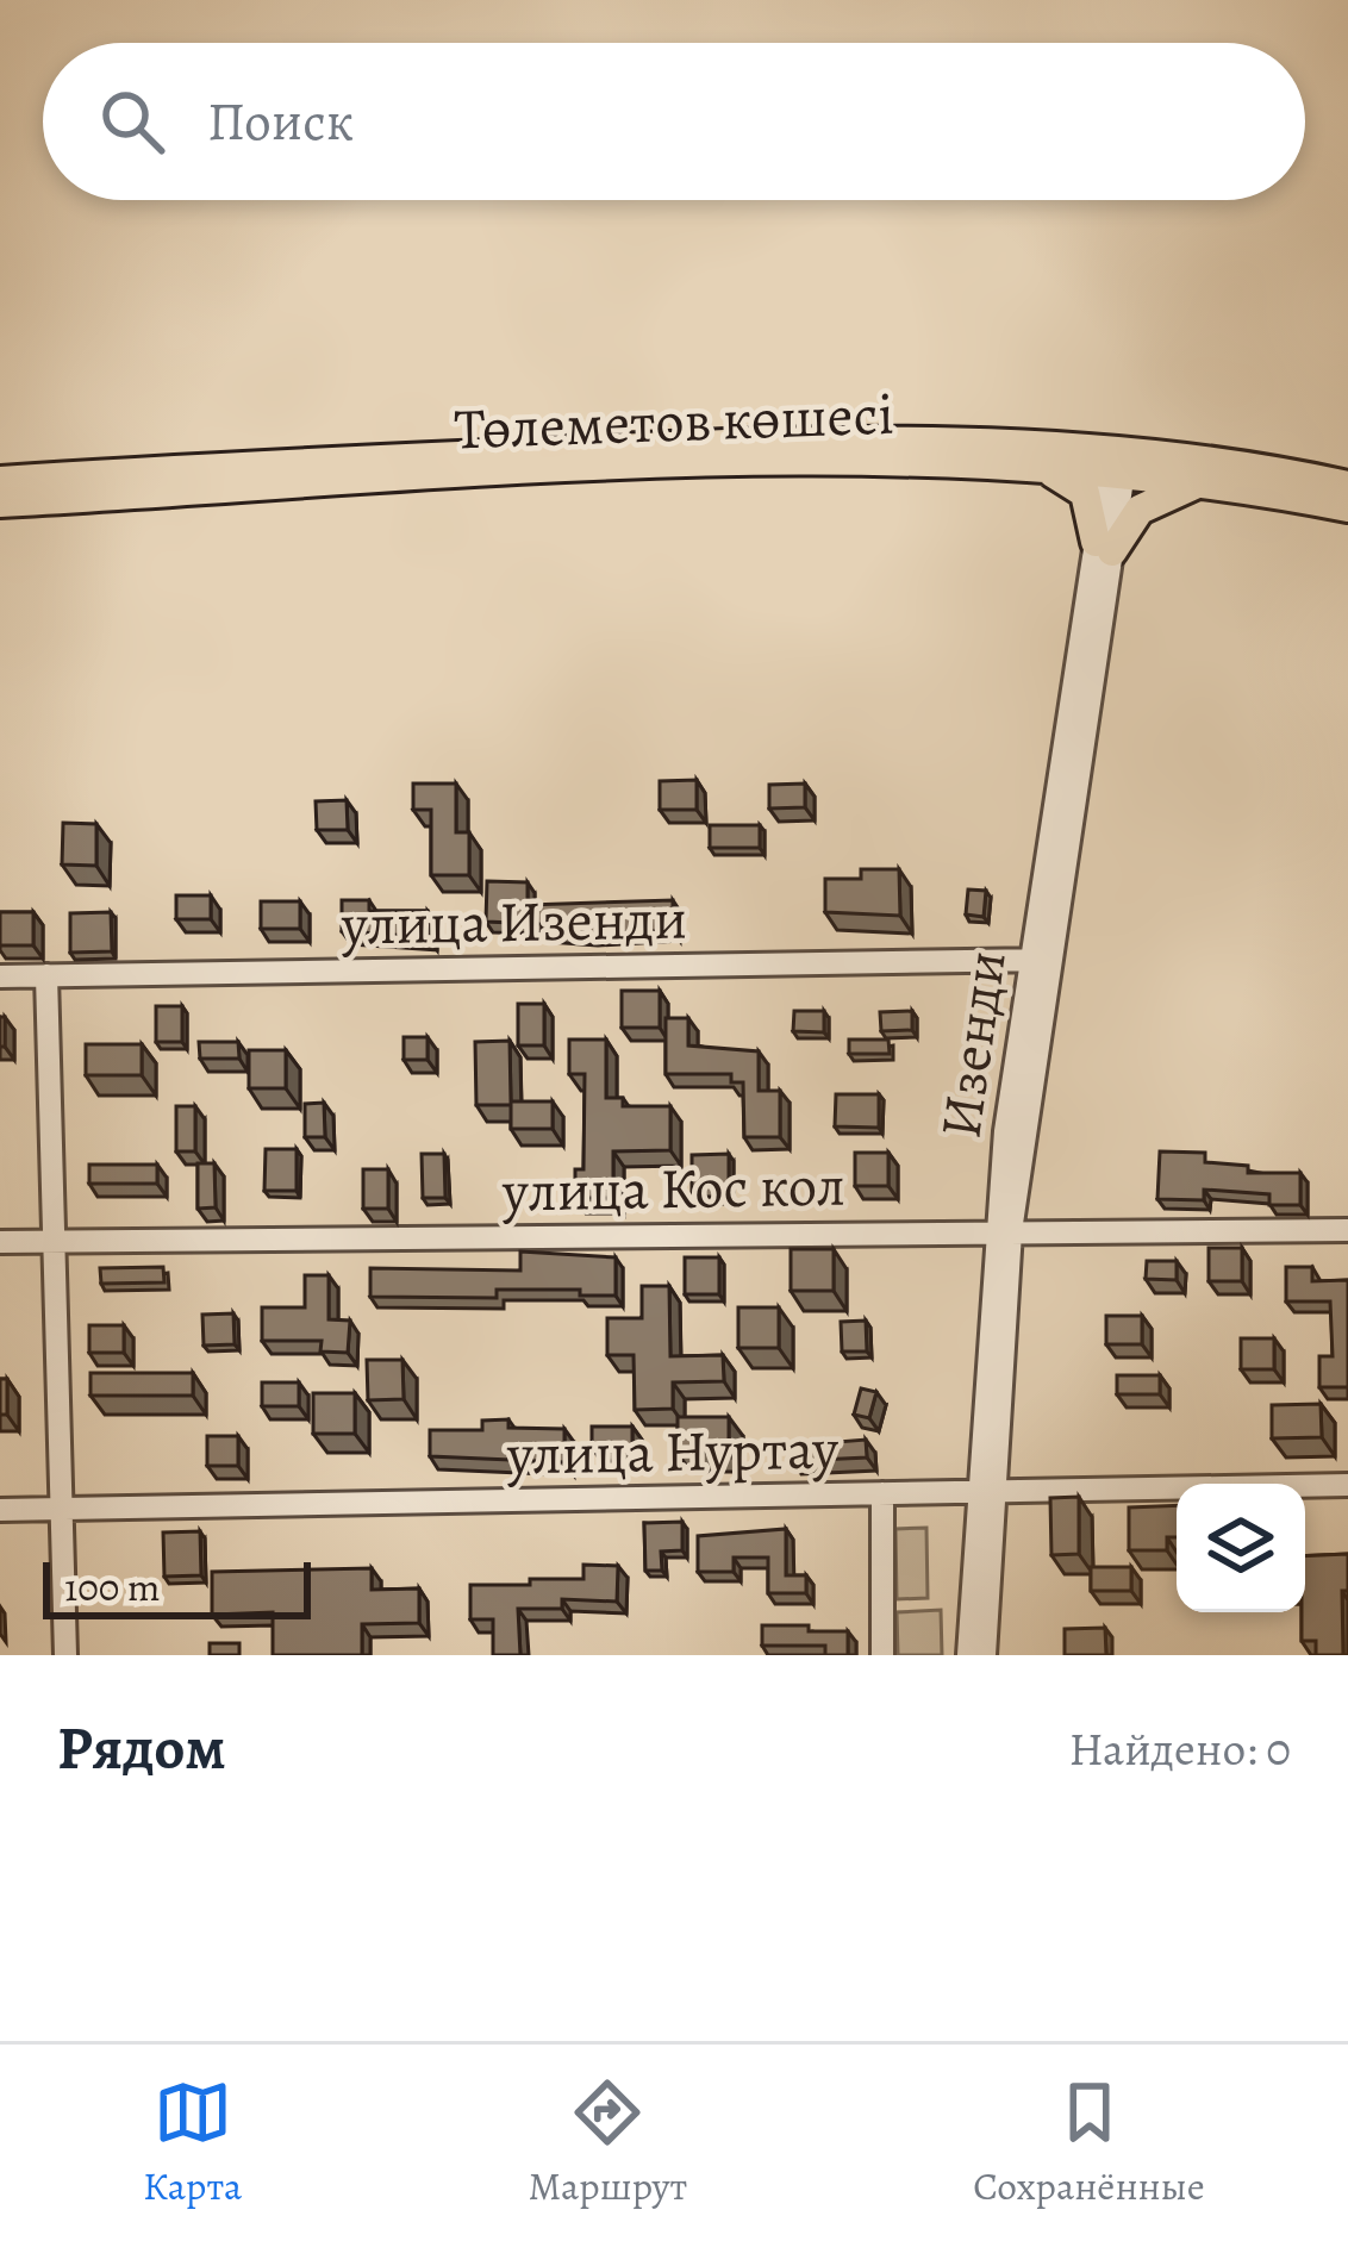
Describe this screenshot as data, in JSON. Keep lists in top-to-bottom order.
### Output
{
  "streets": {
    "main road": ["Төлеметов көшесі"],
    "street": [
      "улица Изенди",
      "Изенди",
      "улица Кос кол",
      "улица Нуртау"
    ]
  },
  "crossings": [
    ["Төлеметов көшесі", "Изенди"],
    ["улица Изенди", "Изенди"],
    ["Изенди", "улица Кос кол"],
    ["Изенди", "улица Нуртау"]
  ],
  "scale_bar": "100 m",
  "page": {
    "search": "Поиск",
    "scale": "100 m",
    "heading": ["Рядом", "Найдено: 0"],
    "nav": ["Карта", "Маршрут", "Сохранённые"]
  }
}
